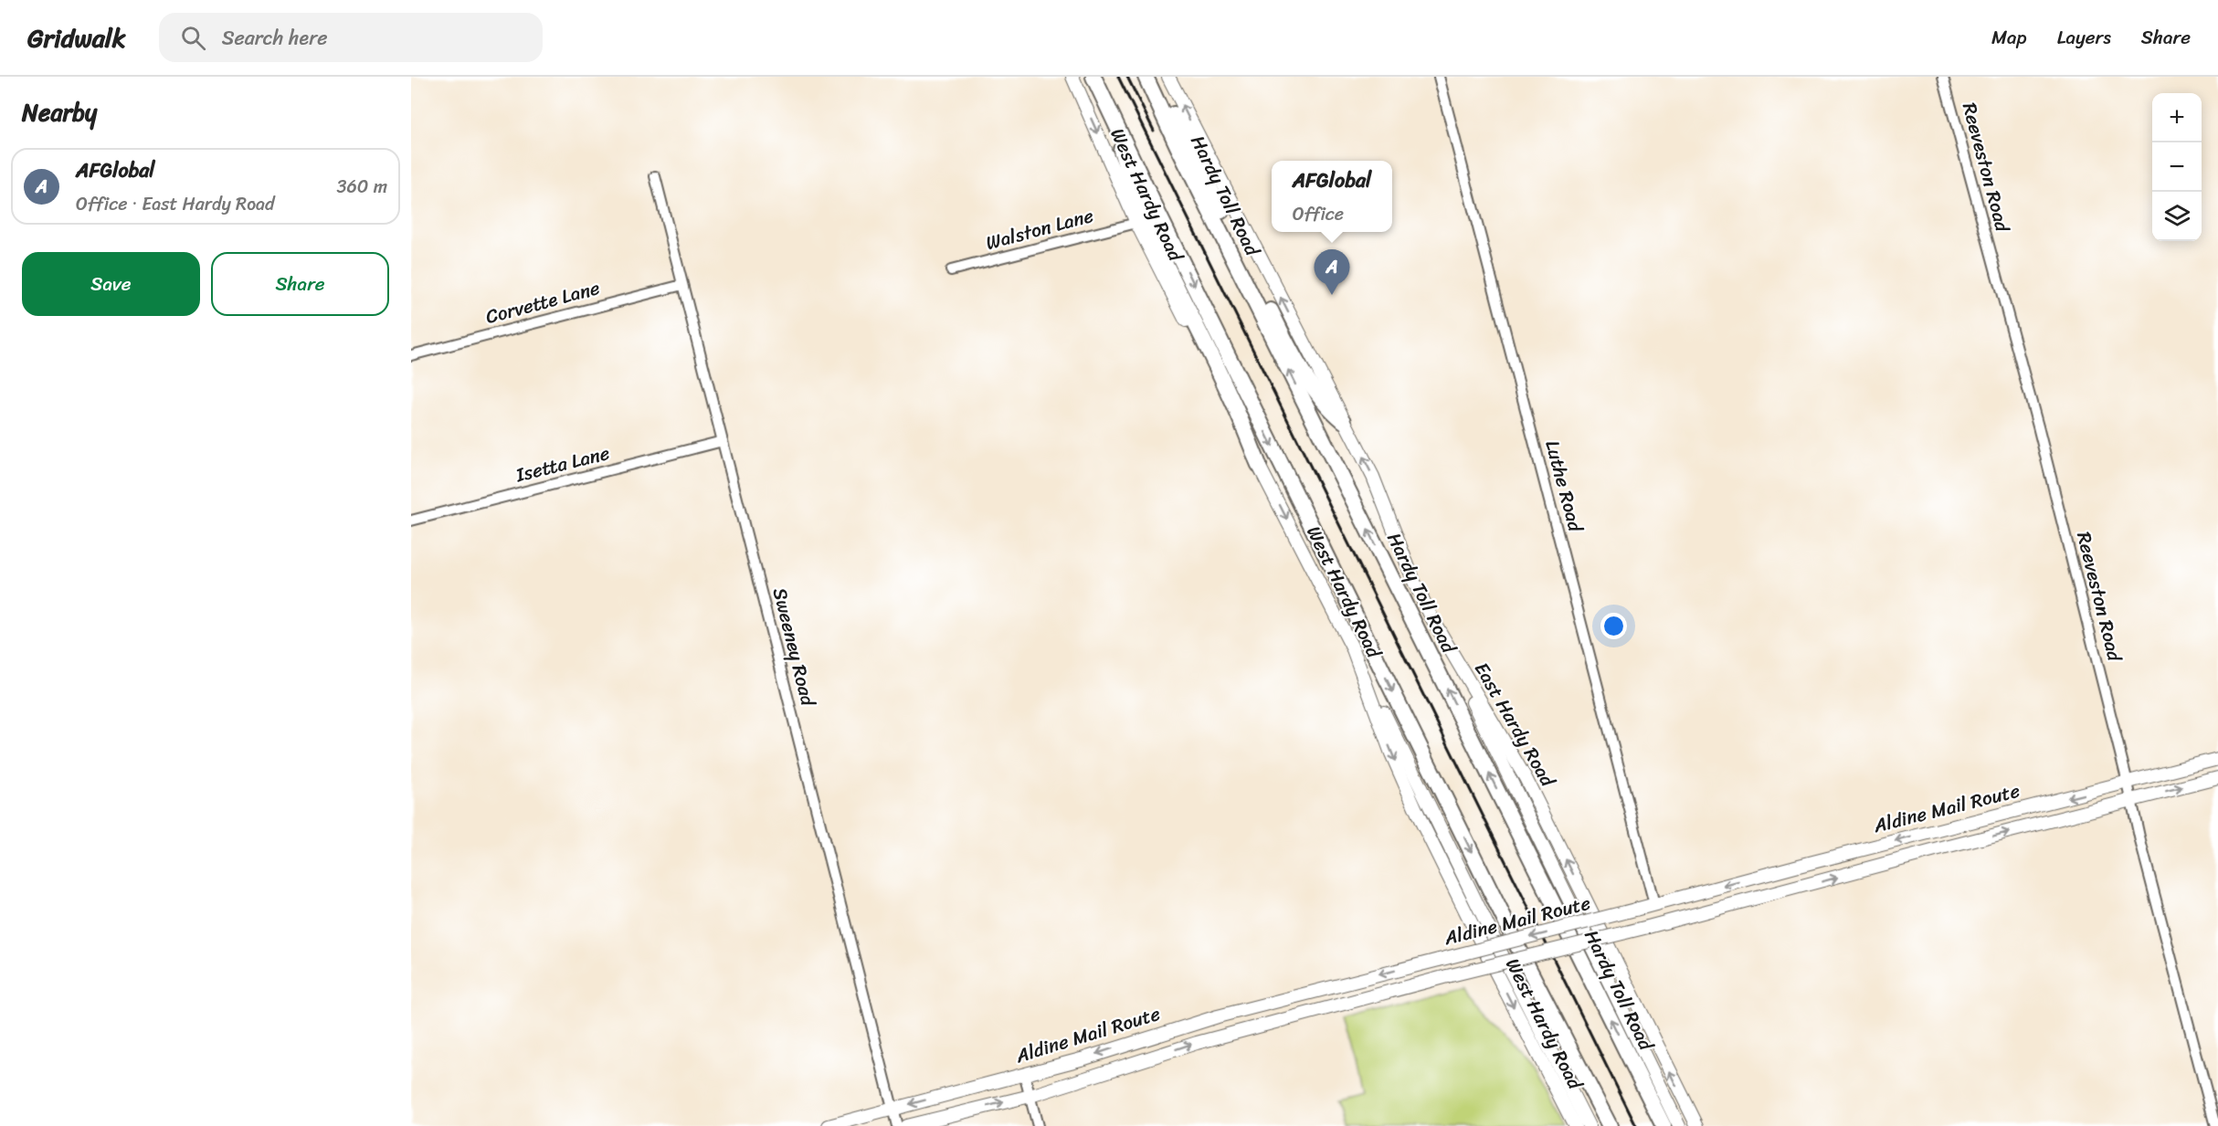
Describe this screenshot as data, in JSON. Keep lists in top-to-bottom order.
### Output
{
  "streets": {
    "highway": ["Hardy Toll Road"],
    "main road": ["West Hardy Road", "East Hardy Road", "Aldine Mail Route"],
    "street": [
      "Reeveston Road",
      "Walston Lane",
      "Corvette Lane",
      "Isetta Lane",
      "Luthe Road",
      "Sweeney Road"
    ]
  },
  "crossings": [
    ["Reeveston Road", "Aldine Mail Route"],
    ["West Hardy Road", "Walston Lane"],
    ["Corvette Lane", "Sweeney Road"],
    ["Isetta Lane", "Sweeney Road"],
    ["Luthe Road", "Aldine Mail Route"],
    ["Sweeney Road", "Aldine Mail Route"]
  ],
  "page": {
    "header": "Gridwalk",
    "search": "Search here",
    "nav": ["Map", "Layers", "Share"],
    "heading": "Nearby",
    "map_buttons": ["+", "−"],
    "list": [
      {
        "mark": "A",
        "name": "AFGlobal",
        "note": "Office · East Hardy Road",
        "value": "360 m"
      }
    ],
    "popup": ["AFGlobal", "Office"],
    "buttons": ["Save", "Share"],
    "pins": "A"
  }
}
